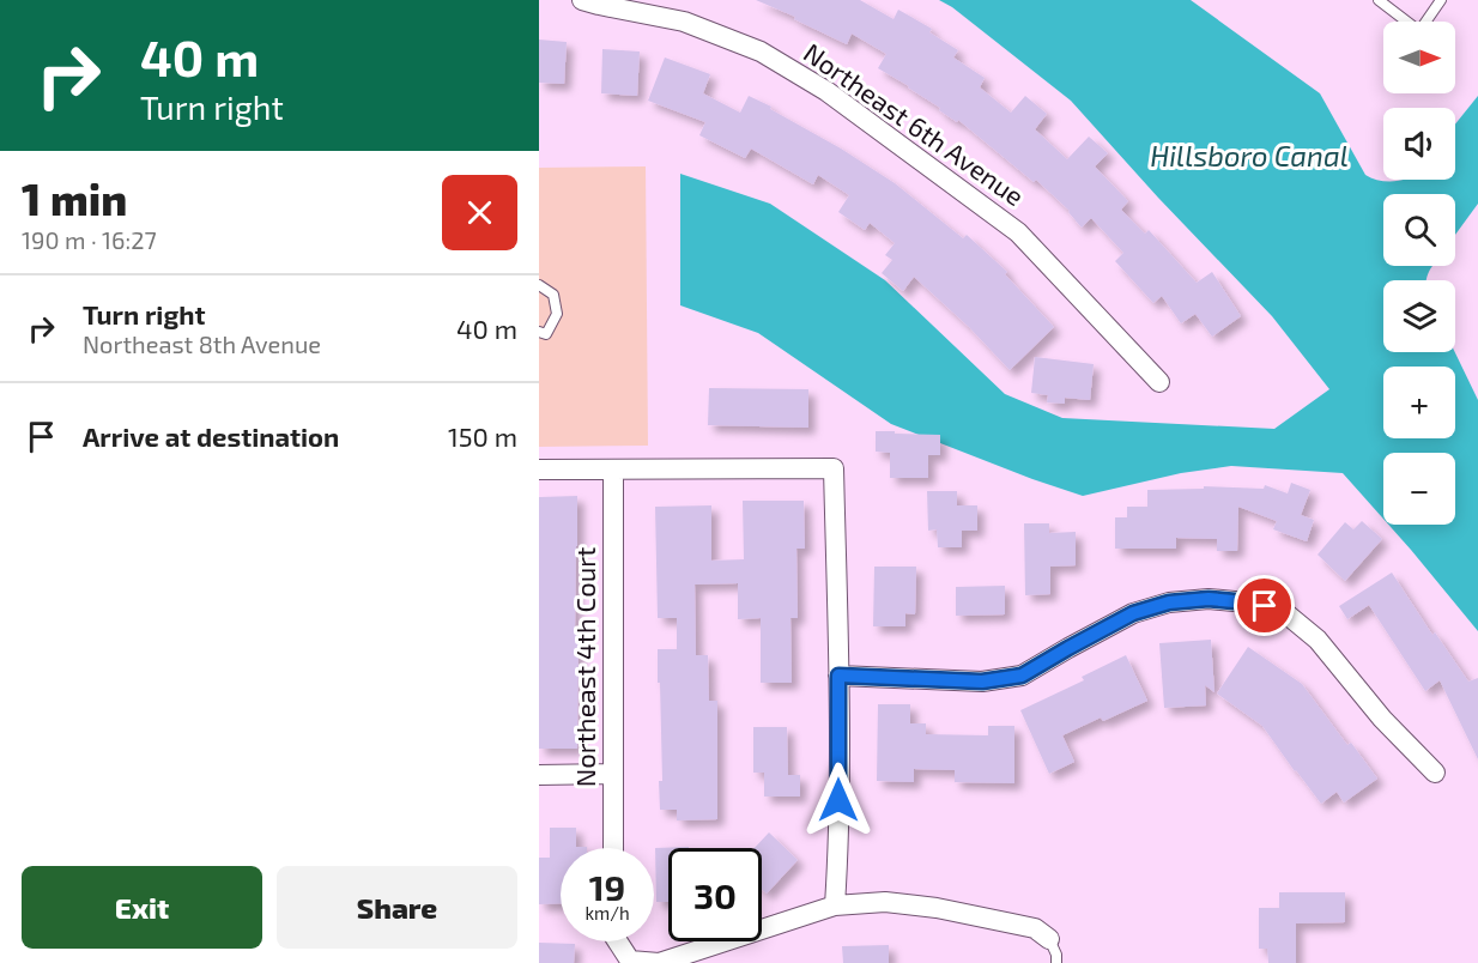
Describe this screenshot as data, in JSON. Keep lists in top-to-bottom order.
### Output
{
  "streets": {
    "street": ["Northeast 6th Avenue", "Northeast 4th Court"]
  },
  "water": ["Hillsboro Canal"],
  "north": "right",
  "page": {
    "turn": ["40 m", "Turn right"],
    "map_buttons": ["+", "−"],
    "heading": ["1 min", "190 m · 16:27"],
    "list": [
      {
        "name": "Turn right",
        "note": "Northeast 8th Avenue",
        "value": "40 m"
      },
      {
        "name": "Arrive at destination",
        "value": "150 m"
      }
    ],
    "speed": "19 km/h",
    "limit": "30",
    "buttons": ["Exit", "Share"]
  }
}
